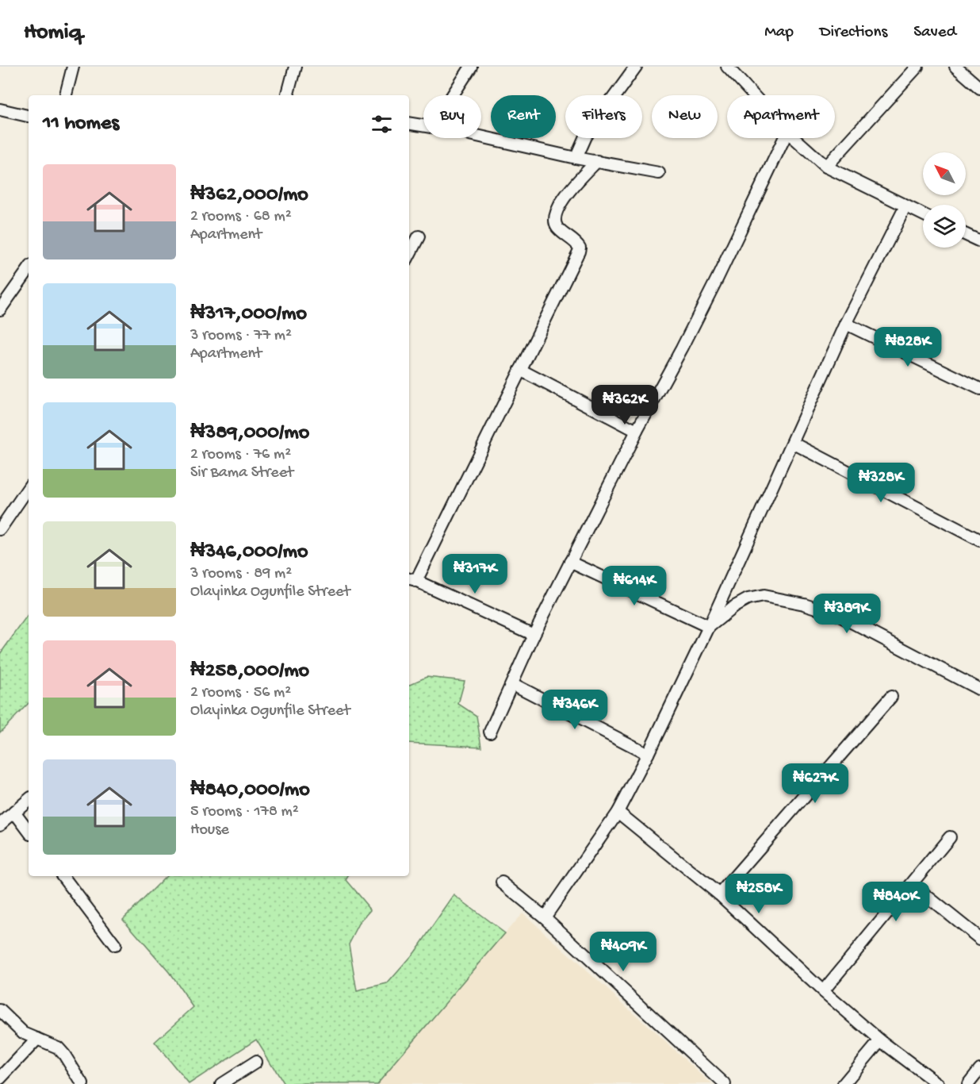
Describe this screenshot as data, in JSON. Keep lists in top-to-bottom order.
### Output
{
  "north": "top left",
  "page": {
    "header": "Homiq",
    "nav": ["Map", "Directions", "Saved"],
    "chip": [
      "Buy",
      "Rent",
      "Filters",
      "New",
      "Apartment"
    ],
    "heading": "11 homes",
    "list": [
      {
        "name": "₦362,000/mo",
        "note": "2 rooms · 68 m² · Apartment"
      },
      {
        "name": "₦317,000/mo",
        "note": "3 rooms · 77 m² · Apartment"
      },
      {
        "name": "₦389,000/mo",
        "note": "2 rooms · 76 m² · Sir Bama Street"
      },
      {
        "name": "₦346,000/mo",
        "note": "3 rooms · 89 m² · Olayinka Ogunfile Street"
      },
      {
        "name": "₦258,000/mo",
        "note": "2 rooms · 56 m² · Olayinka Ogunfile Street"
      },
      {
        "name": "₦840,000/mo",
        "note": "5 rooms · 178 m² · House"
      }
    ],
    "price": [
      "₦828K",
      "₦362K",
      "₦328K",
      "₦317K",
      "₦614K",
      "₦389K",
      "₦346K",
      "₦627K",
      "₦258K",
      "₦840K",
      "₦409K"
    ]
  }
}
